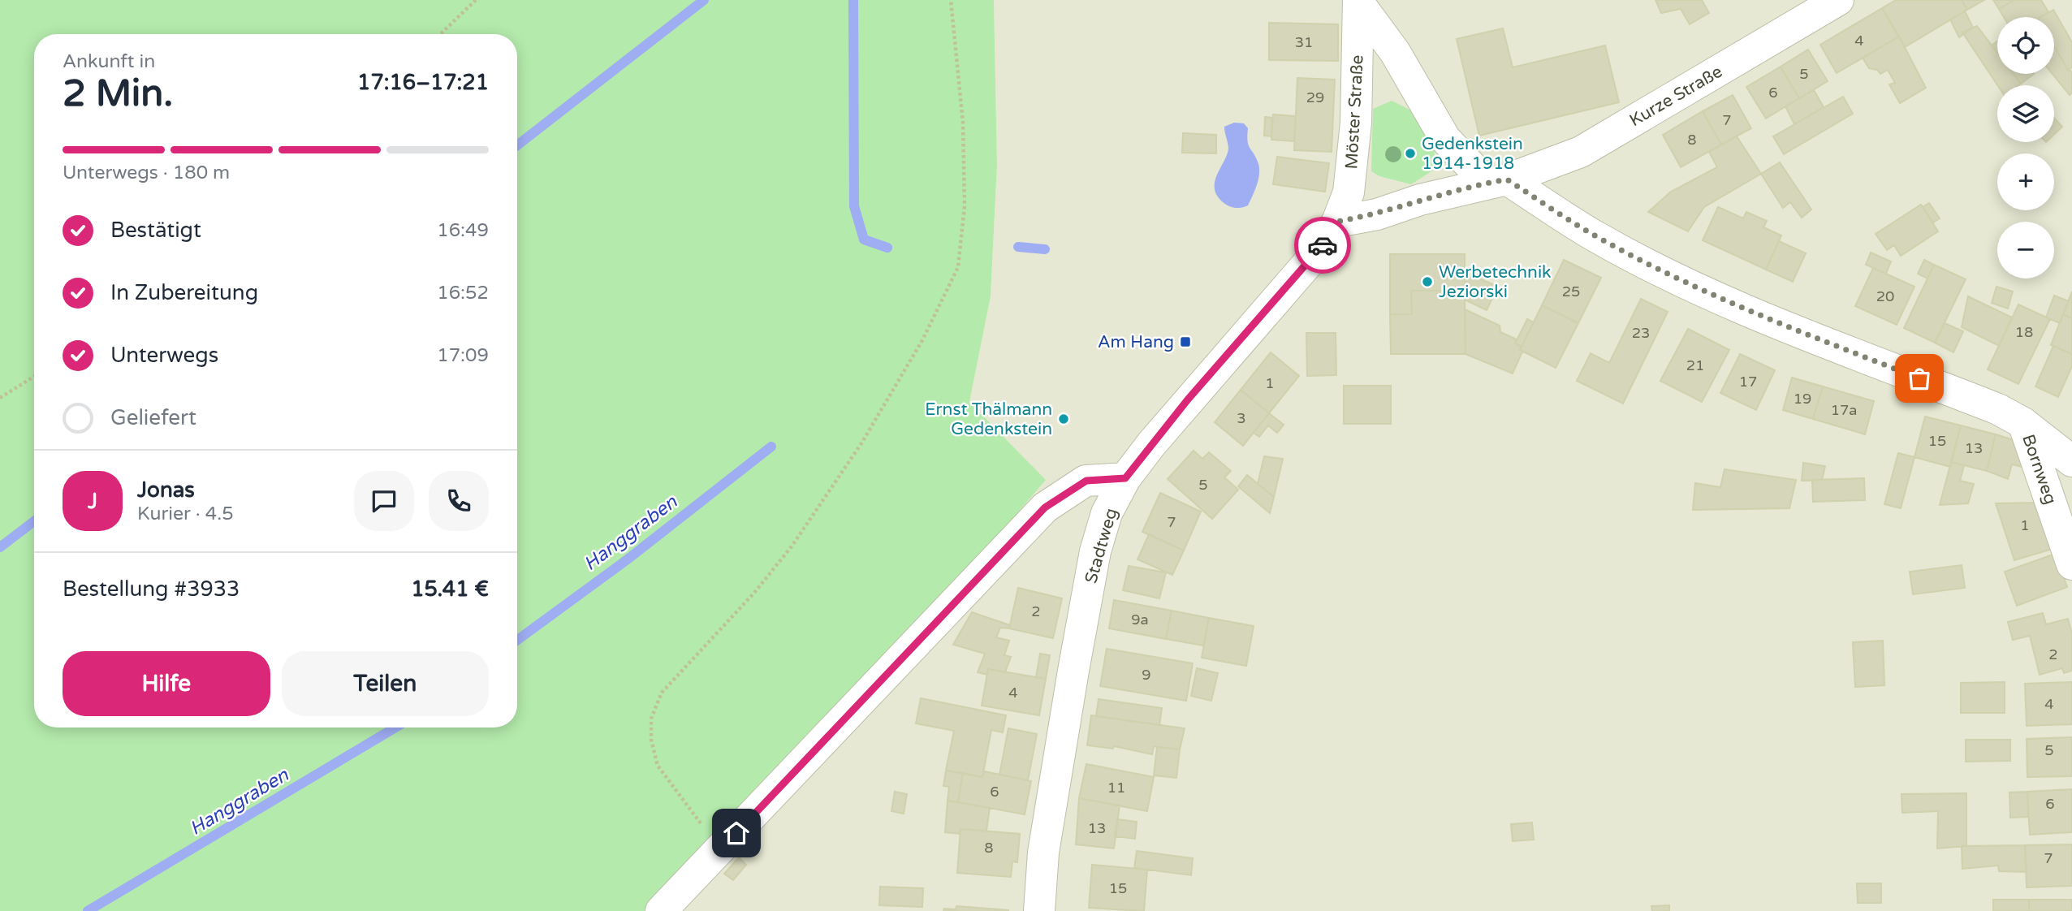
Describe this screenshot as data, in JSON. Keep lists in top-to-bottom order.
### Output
{
  "streets": {
    "street": [
      "Kurze Straße",
      "Möster Straße",
      "Bornweg",
      "Stadtweg"
    ]
  },
  "crossings": [
    ["Kurze Straße", "Möster Straße"],
    ["Kurze Straße", "Stadtweg"],
    ["Möster Straße", "Stadtweg"]
  ],
  "water": ["Hanggraben"],
  "places": {
    "other": ["Gedenkstein 1914-1918", "Werbetechnik Jeziorski", "Ernst Thälmann Gedenkstein"],
    "transit": ["Am Hang"]
  },
  "house_numbers": [
    "4",
    "31",
    "5",
    "6",
    "29",
    "7",
    "8",
    "25",
    "20",
    "18",
    "23",
    "21",
    "17",
    "1",
    "19",
    "17a",
    "3",
    "15",
    "13",
    "5",
    "7",
    "1",
    "2",
    "9a",
    "2",
    "9",
    "4",
    "4",
    "5",
    "11",
    "6",
    "6",
    "13",
    "8",
    "7",
    "15"
  ],
  "page": {
    "map_buttons": ["+", "−"],
    "heading": ["2 Min.", "Ankunft in", "17:16–17:21"],
    "panel": [
      "Jonas",
      "Kurier · 4.5",
      "Bestellung #3933",
      "15.41 €"
    ],
    "bar": "Unterwegs · 180 m",
    "list": [
      ["Bestätigt", "16:49"],
      ["In Zubereitung", "16:52"],
      ["Unterwegs", "17:09"],
      "Geliefert"
    ],
    "round": "J",
    "buttons": ["Hilfe", "Teilen"]
  }
}
